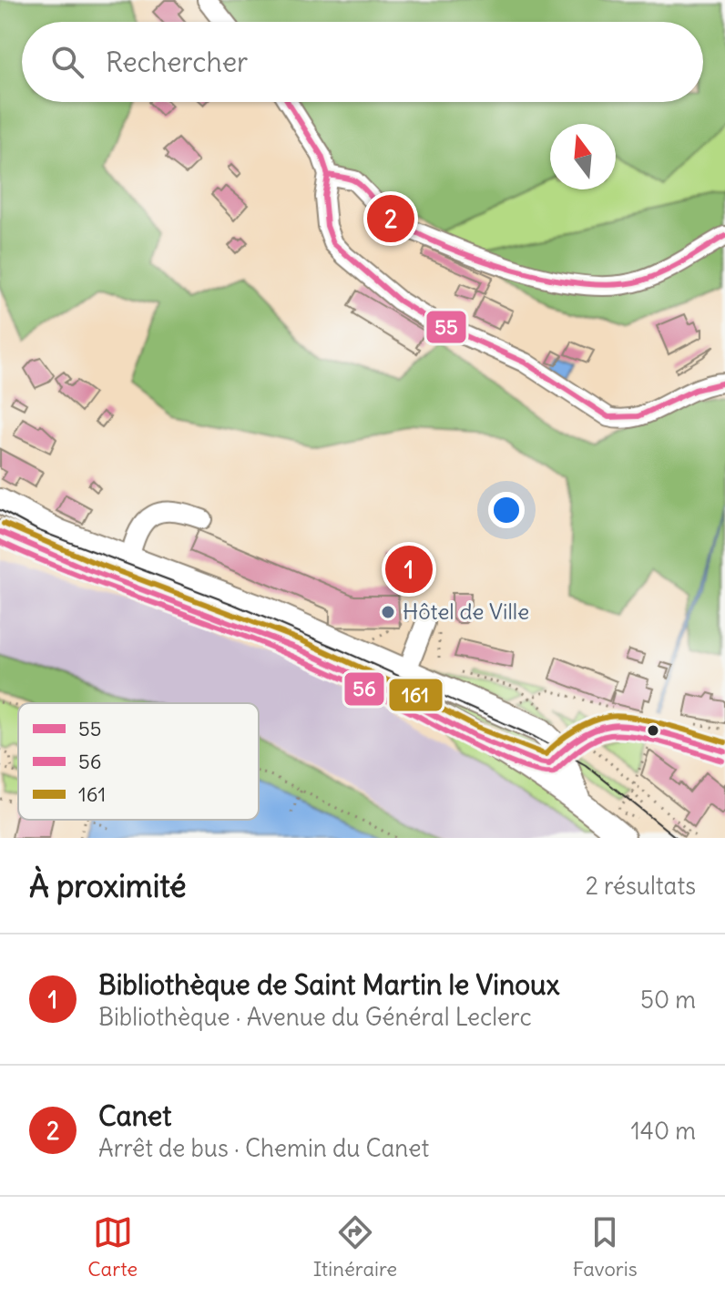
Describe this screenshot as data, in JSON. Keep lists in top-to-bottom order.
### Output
{
  "places": ["Hôtel de Ville"],
  "lines": ["transit line 55", "transit line 161", "transit line 56"],
  "legend": ["55", "56", "161"],
  "north": "top",
  "page": {
    "search": "Rechercher",
    "pins": ["2", "1"],
    "heading": ["À proximité", "2 résultats"],
    "list": [
      {
        "mark": "1",
        "name": "Bibliothèque de Saint Martin le Vinoux",
        "note": "Bibliothèque · Avenue du Général Leclerc",
        "value": "50 m"
      },
      {
        "mark": "2",
        "name": "Canet",
        "note": "Arrêt de bus · Chemin du Canet",
        "value": "140 m"
      }
    ],
    "nav": ["Carte", "Itinéraire", "Favoris"]
  }
}
